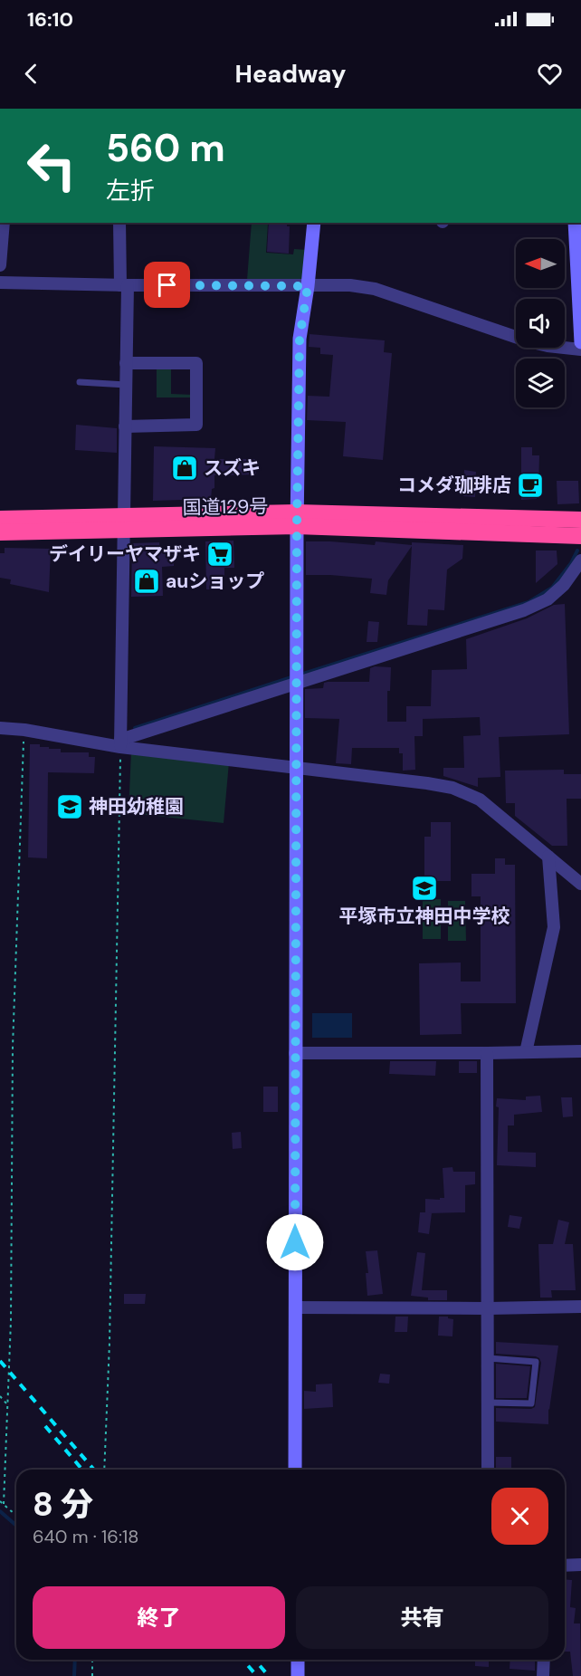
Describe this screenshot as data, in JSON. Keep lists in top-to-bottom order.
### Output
{
  "streets": {
    "highway": ["国道129号"]
  },
  "places": {
    "shop": ["スズキ", "auショップ"],
    "cafe": ["コメダ珈琲店"],
    "supermarket": ["デイリーヤマザキ"],
    "school or university": ["神田幼稚園", "平塚市立神田中学校"]
  },
  "north": "left",
  "page": {
    "status": "16:10",
    "header": "Headway",
    "turn": ["560 m", "左折"],
    "heading": ["8 分", "640 m · 16:18"],
    "buttons": ["終了", "共有"]
  }
}
